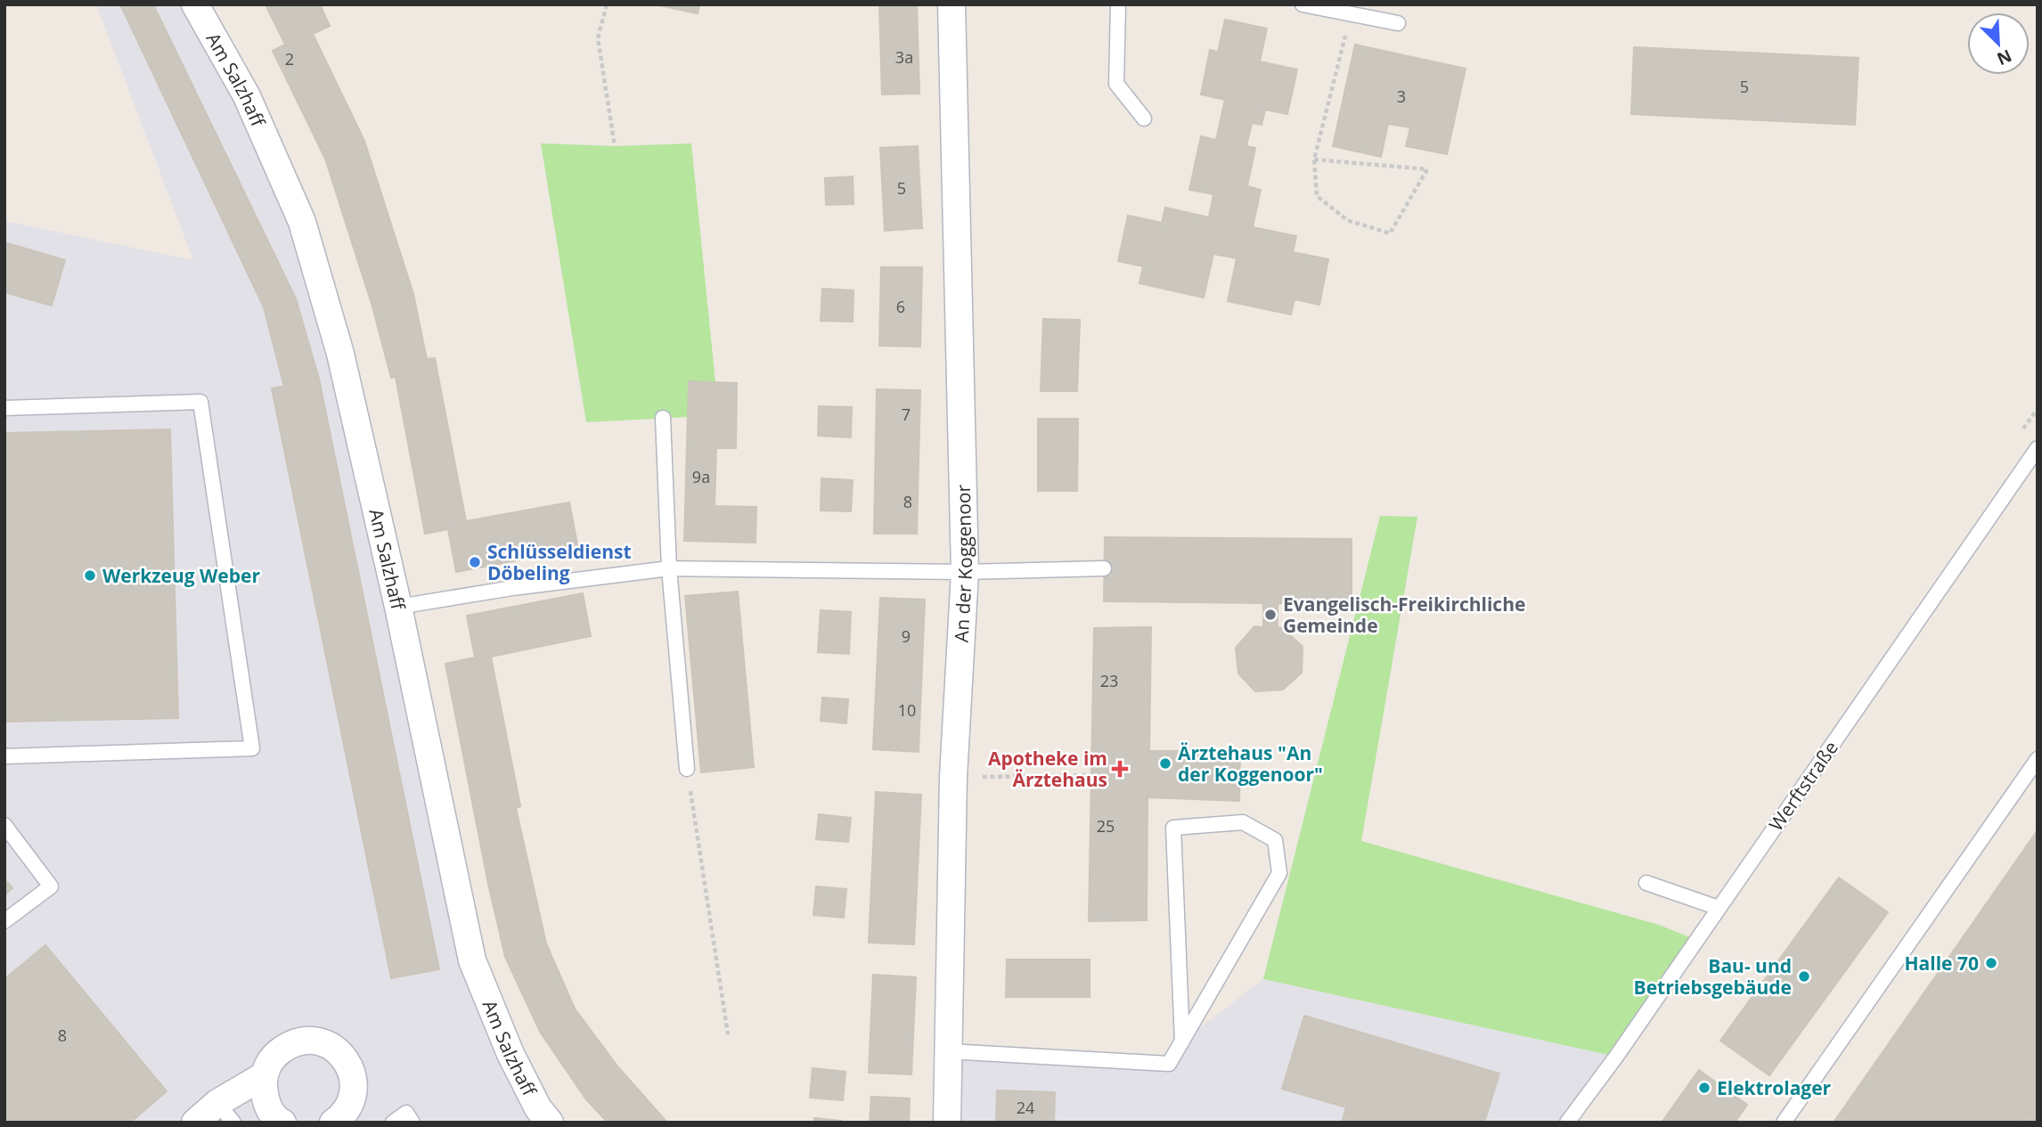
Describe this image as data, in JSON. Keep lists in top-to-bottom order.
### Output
{
  "streets": {
    "street": ["Am Salzhaff", "An der Koggenoor"],
    "lane": ["Werftstraße"]
  },
  "places": {
    "other": [
      "Schlüsseldienst Döbeling",
      "Werkzeug Weber",
      "Evangelisch-Freikirchliche Gemeinde",
      "Ärztehaus \"An der Koggenoor\"",
      "Halle 70",
      "Bau- und Betriebsgebäude",
      "Elektrolager"
    ],
    "health": ["Apotheke im Ärztehaus"]
  },
  "house_numbers": [
    "3a",
    "2",
    "5",
    "3",
    "5",
    "6",
    "7",
    "9a",
    "8",
    "9",
    "23",
    "10",
    "25",
    "8",
    "24"
  ],
  "north": "bottom right"
}
